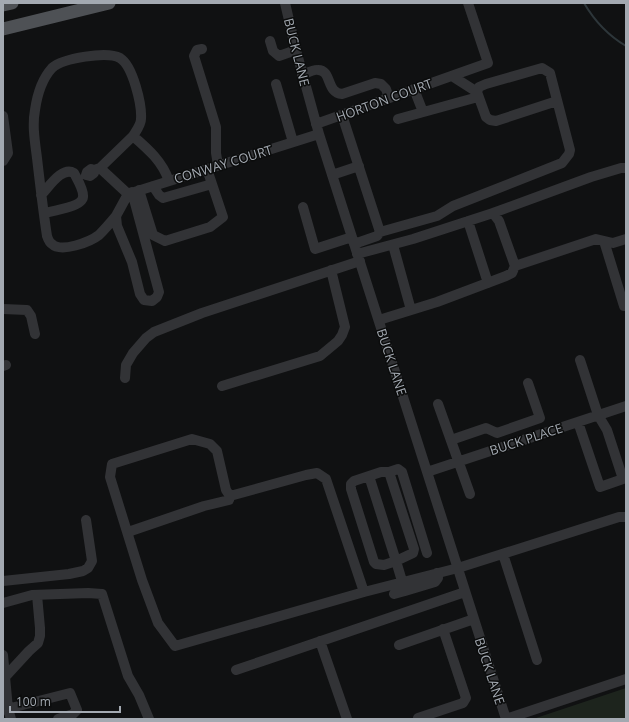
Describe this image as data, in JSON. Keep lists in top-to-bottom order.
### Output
{
  "streets": {
    "street": [
      "BUCK LANE",
      "HORTON COURT",
      "CONWAY COURT",
      "BUCK PLACE"
    ]
  },
  "crossings": [
    ["BUCK LANE", "HORTON COURT"],
    ["BUCK LANE", "CONWAY COURT"],
    ["BUCK LANE", "BUCK PLACE"],
    ["HORTON COURT", "CONWAY COURT"]
  ],
  "scale_bar": "100 m"
}
